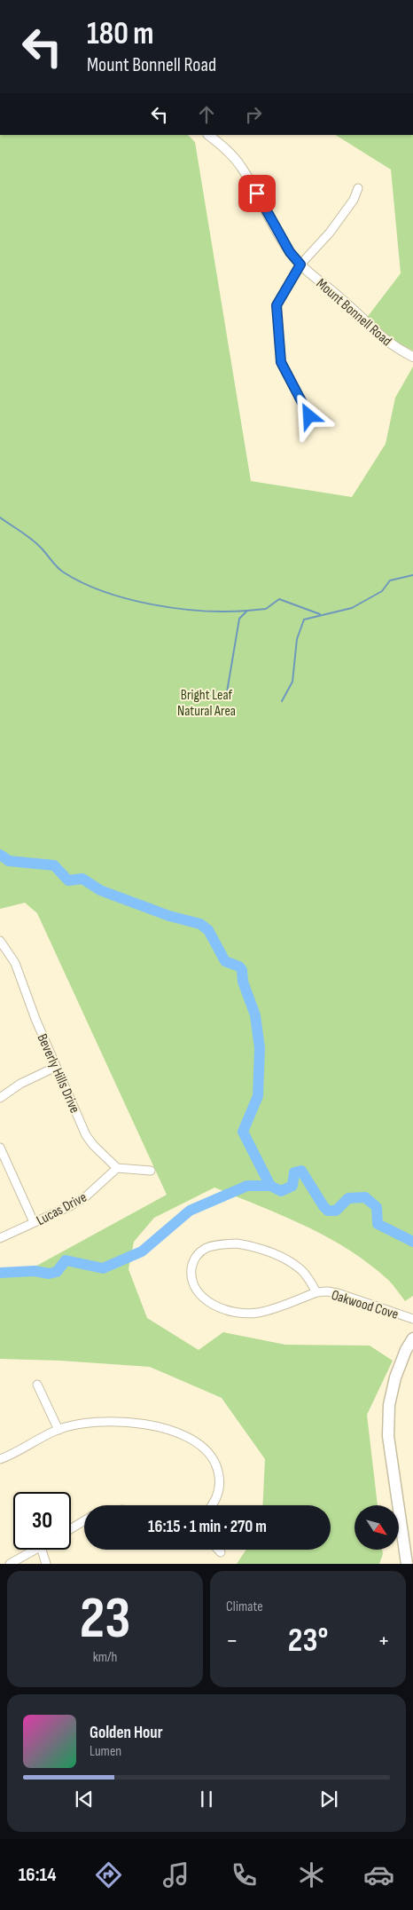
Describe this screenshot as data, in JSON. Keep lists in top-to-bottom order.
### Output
{
  "streets": {
    "street": [
      "Mount Bonnell Road",
      "Beverly Hills Drive",
      "Lucas Drive",
      "Oakwood Cove"
    ]
  },
  "crossings": [
    ["Beverly Hills Drive", "Lucas Drive"]
  ],
  "parks": ["Bright Leaf Natural Area"],
  "north": "bottom right",
  "page": {
    "turn": ["180 m", "Mount Bonnell Road"],
    "limit": "30",
    "trip": "16:15 · 1 min · 270 m",
    "tile": [
      ["23", "km/h"],
      "Climate"
    ],
    "heat": ["−", "23°", "+"],
    "song": ["Golden Hour", "Lumen"],
    "tabs": "16:14"
  }
}
